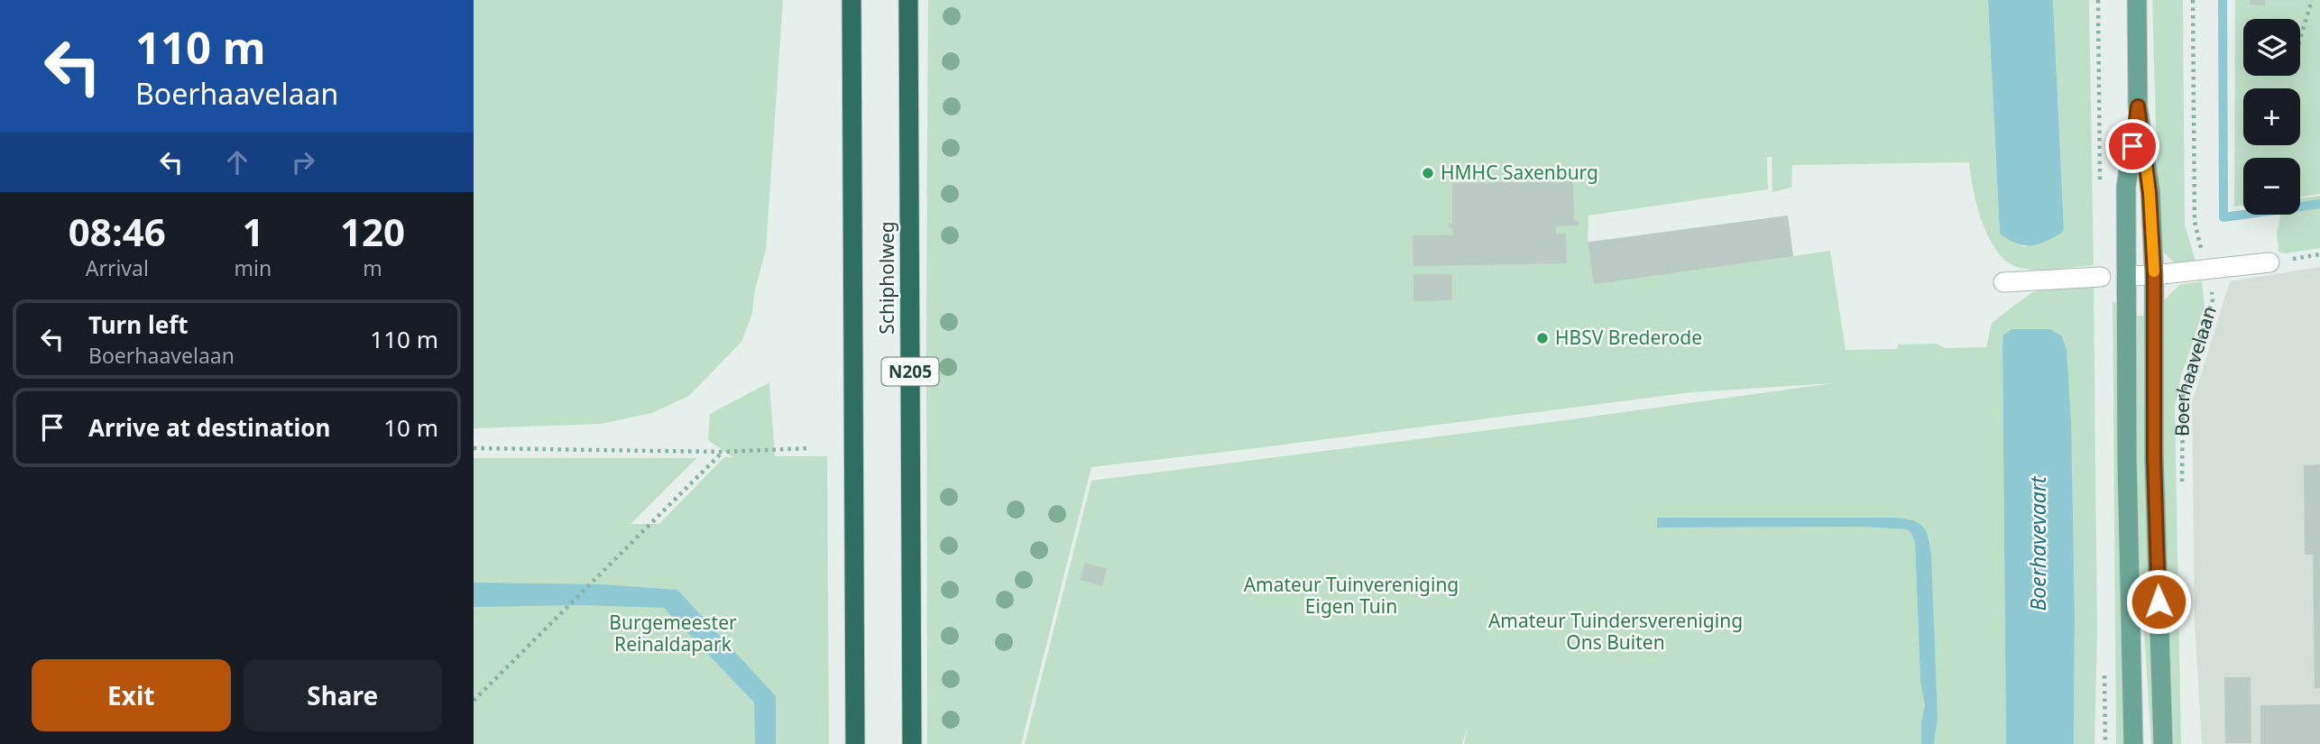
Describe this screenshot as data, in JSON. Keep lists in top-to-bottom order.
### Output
{
  "streets": {
    "highway": ["Schipholweg", "N205"],
    "main road": ["Boerhaavelaan"]
  },
  "water": ["Boerhavevaart"],
  "parks": ["Amateur Tuinvereniging Eigen Tuin", "Amateur Tuindersvereniging Ons Buiten", "Burgemeester Reinaldapark"],
  "places": ["HMHC Saxenburg", "HBSV Brederode"],
  "page": {
    "turn": ["110 m", "Boerhaavelaan"],
    "map_buttons": ["+", "−"],
    "eta": [
      "08:46",
      "Arrival",
      "1",
      "min",
      "120",
      "m"
    ],
    "list": [
      {
        "name": "Turn left",
        "note": "Boerhaavelaan",
        "value": "110 m"
      },
      {
        "name": "Arrive at destination",
        "value": "10 m"
      }
    ],
    "buttons": ["Exit", "Share"]
  }
}
